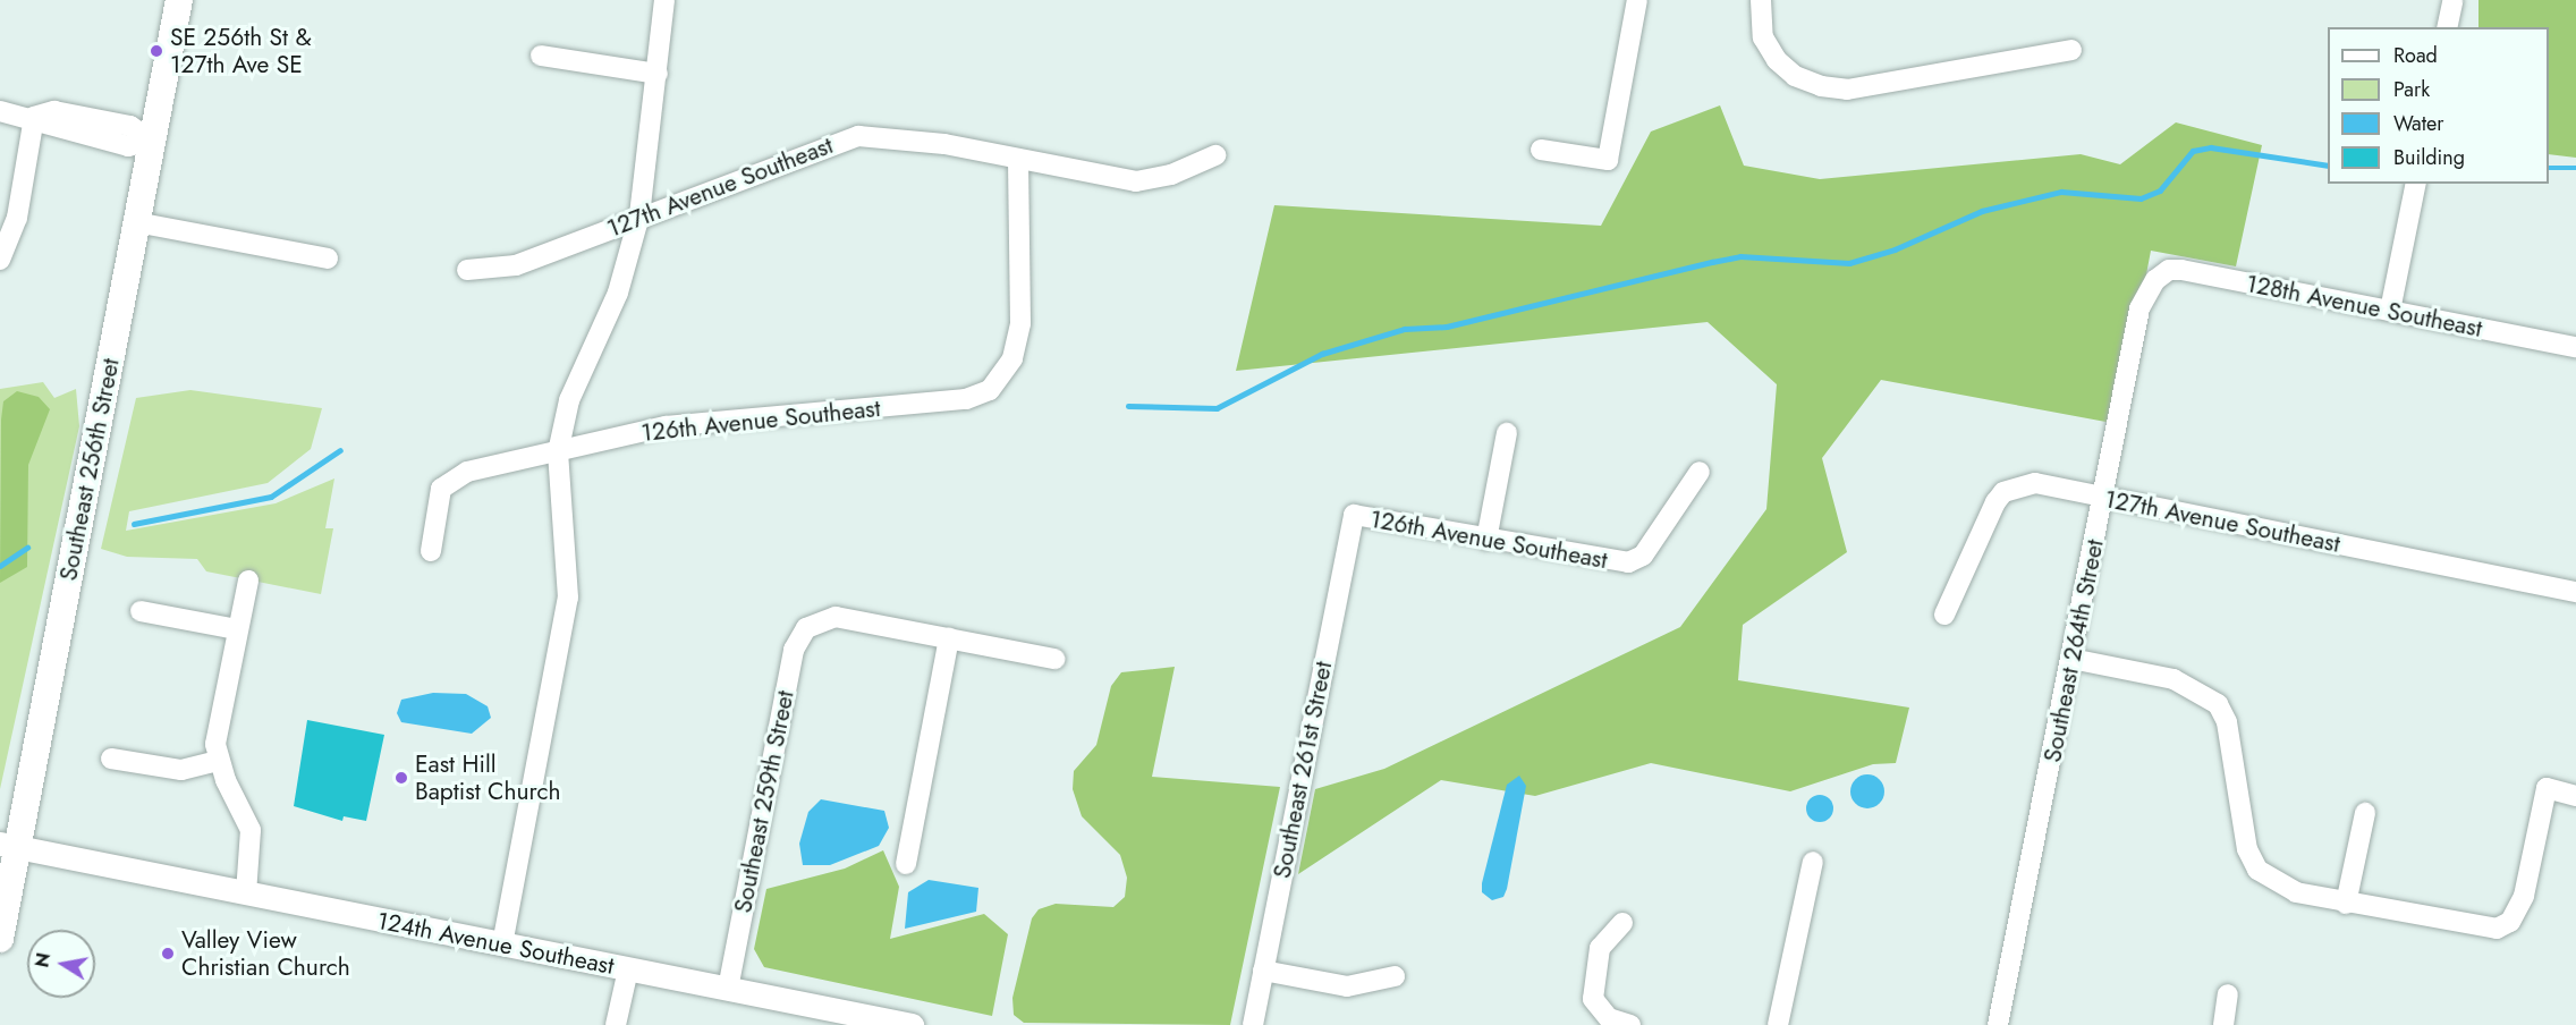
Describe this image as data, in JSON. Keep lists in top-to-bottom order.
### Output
{
  "streets": {
    "main road": ["Southeast 256th Street"],
    "street": [
      "127th Avenue Southeast",
      "128th Avenue Southeast",
      "126th Avenue Southeast",
      "Southeast 264th Street",
      "Southeast 261st Street",
      "Southeast 259th Street",
      "124th Avenue Southeast"
    ]
  },
  "crossings": [
    ["127th Avenue Southeast", "126th Avenue Southeast"],
    ["127th Avenue Southeast", "Southeast 264th Street"],
    ["128th Avenue Southeast", "Southeast 264th Street"],
    ["126th Avenue Southeast", "Southeast 261st Street"],
    ["Southeast 256th Street", "124th Avenue Southeast"],
    ["Southeast 259th Street", "124th Avenue Southeast"]
  ],
  "places": ["SE 256th St & 127th Ave SE", "East Hill Baptist Church", "Valley View Christian Church"],
  "legend": [
    "Road",
    "Park",
    "Water",
    "Building"
  ],
  "north": "left"
}
